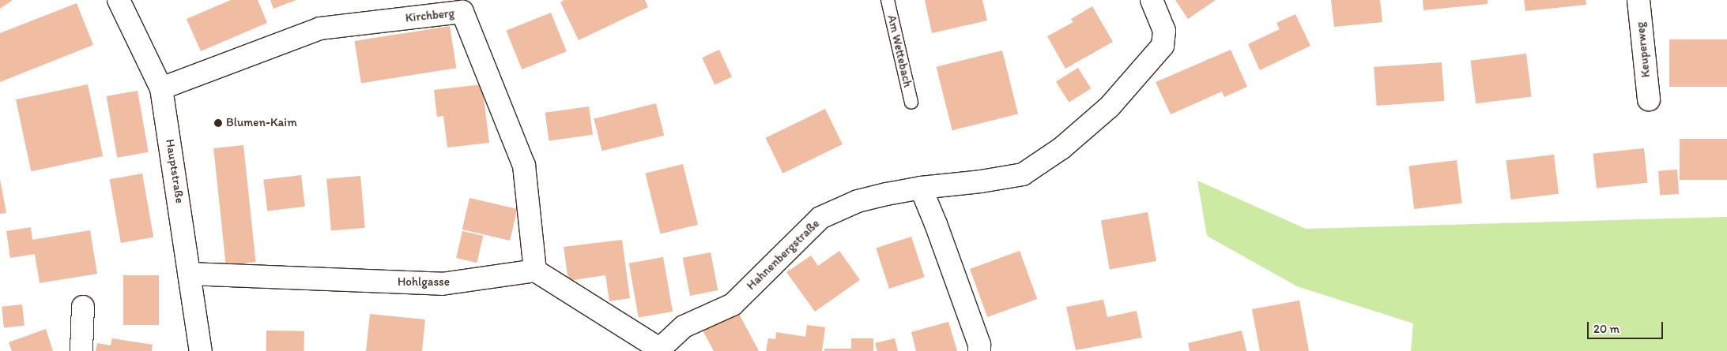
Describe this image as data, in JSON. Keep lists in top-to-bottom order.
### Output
{
  "streets": {
    "street": [
      "Kirchberg",
      "Keuperweg",
      "Hauptstraße",
      "Hahnenbergstraße",
      "Hohlgasse"
    ],
    "lane": ["Am Wettebach"]
  },
  "crossings": [
    ["Kirchberg", "Hauptstraße"],
    ["Kirchberg", "Hohlgasse"],
    ["Hauptstraße", "Hohlgasse"]
  ],
  "places": ["Blumen-Kaim"],
  "scale_bar": "20 m"
}
